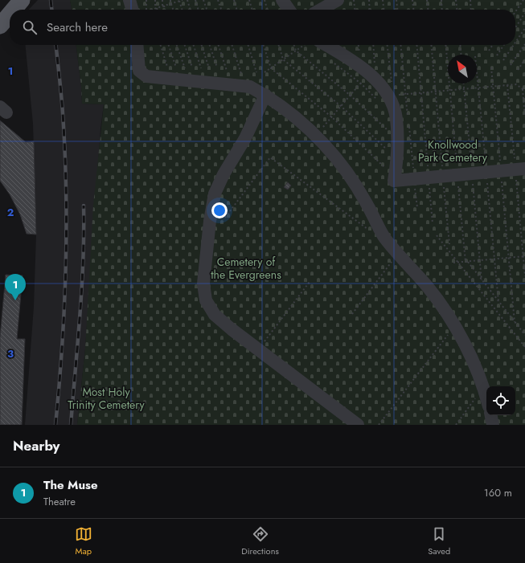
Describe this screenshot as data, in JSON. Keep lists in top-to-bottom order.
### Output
{
  "parks": ["Knollwood Park Cemetery", "Cemetery of the Evergreens", "Most Holy Trinity Cemetery"],
  "north": "top left",
  "page": {
    "search": "Search here",
    "pins": "1",
    "heading": "Nearby",
    "list": [
      {
        "mark": "1",
        "name": "The Muse",
        "note": "Theatre",
        "value": "160 m"
      }
    ],
    "nav": ["Map", "Directions", "Saved"]
  },
  "grid": {
    "rows": ["1", "2", "3"]
  }
}
